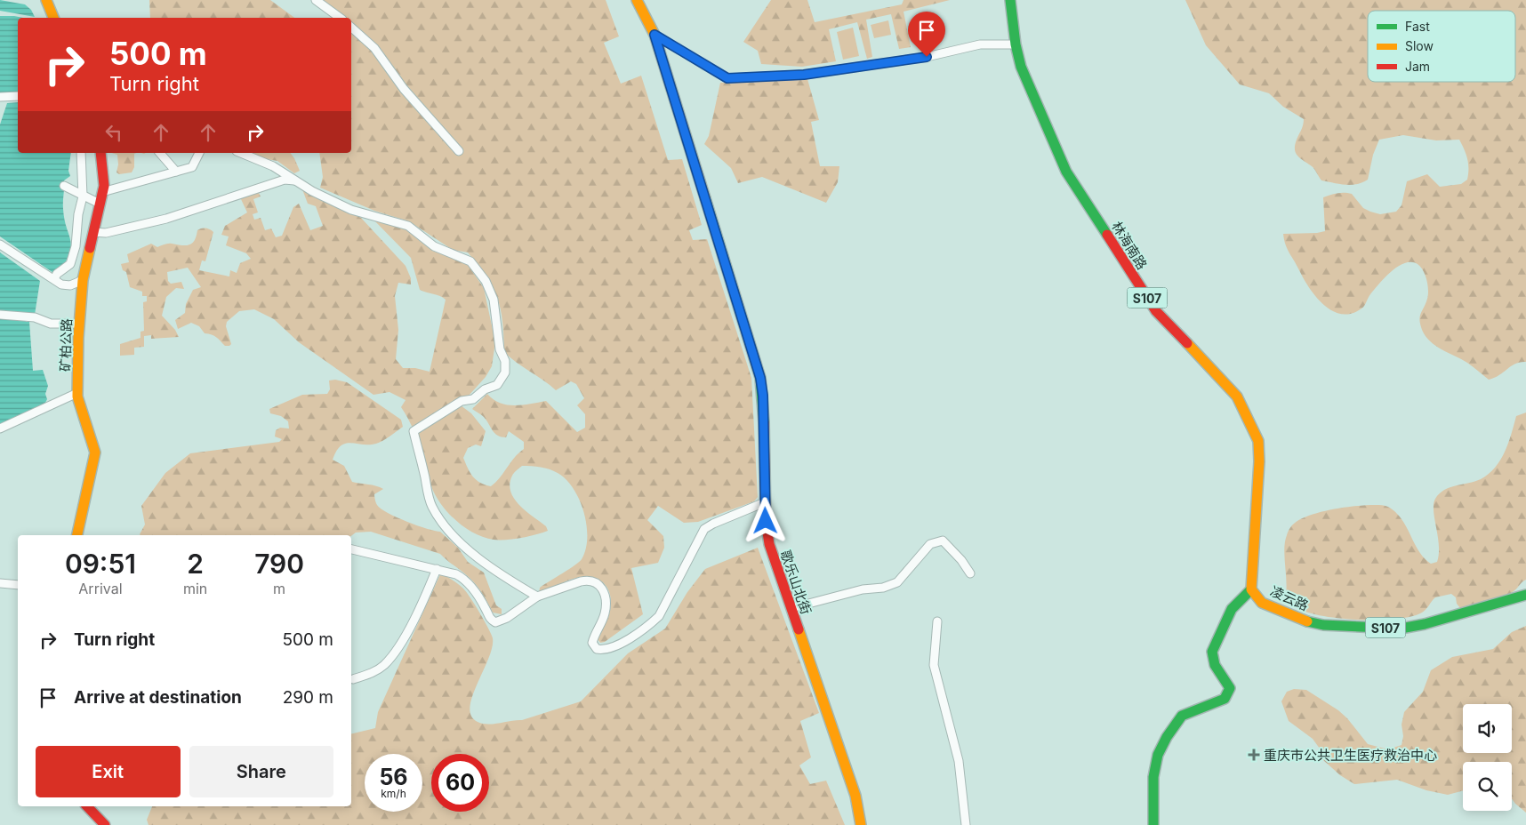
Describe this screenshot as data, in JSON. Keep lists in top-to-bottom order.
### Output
{
  "streets": {
    "main road": [
      "林海南路",
      "S107",
      "矿柏公路",
      "歌乐山北街",
      "凌云路"
    ]
  },
  "crossings": [
    ["林海南路", "凌云路"]
  ],
  "places": {
    "health": ["重庆市公共卫生医疗救治中心"]
  },
  "legend": ["Fast", "Slow", "Jam"],
  "page": {
    "turn": ["500 m", "Turn right"],
    "eta": [
      "09:51",
      "Arrival",
      "2",
      "min",
      "790",
      "m"
    ],
    "list": [
      {
        "name": "Turn right",
        "value": "500 m"
      },
      {
        "name": "Arrive at destination",
        "value": "290 m"
      }
    ],
    "buttons": ["Exit", "Share"],
    "speed": "56 km/h",
    "limit": "60"
  }
}
